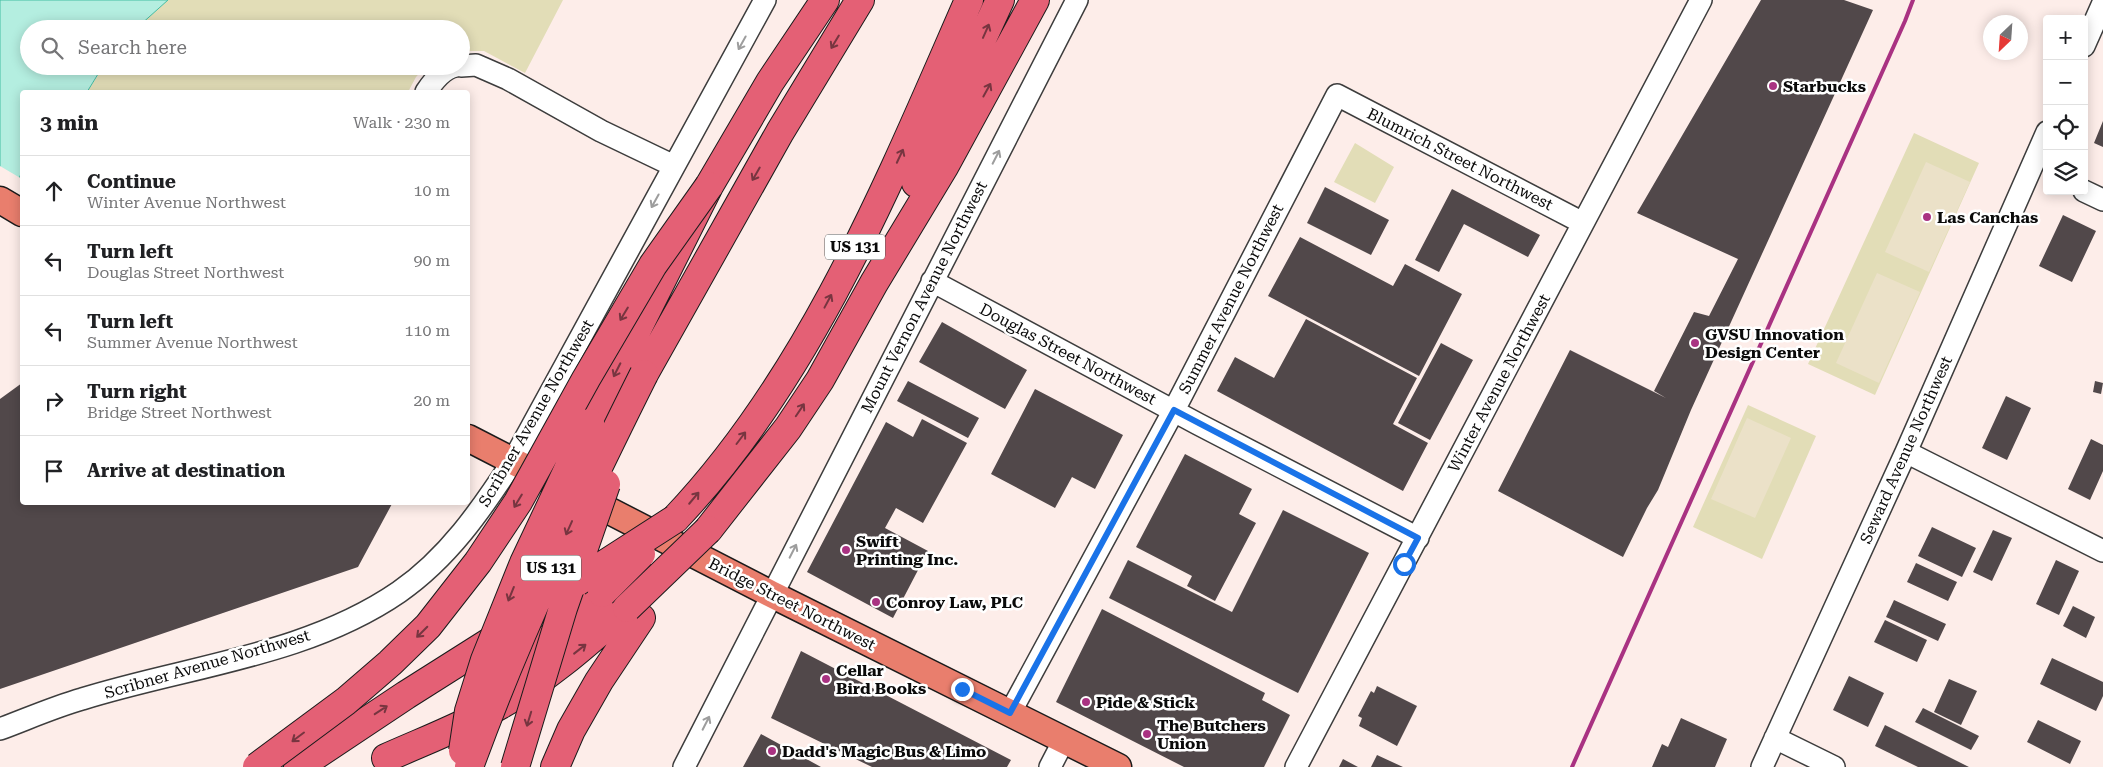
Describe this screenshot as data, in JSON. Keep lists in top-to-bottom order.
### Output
{
  "streets": {
    "highway": ["US 131"],
    "main road": ["Bridge Street Northwest"],
    "street": [
      "Blumrich Street Northwest",
      "Mount Vernon Avenue Northwest",
      "Summer Avenue Northwest",
      "Douglas Street Northwest",
      "Winter Avenue Northwest",
      "Scribner Avenue Northwest",
      "Seward Avenue Northwest"
    ]
  },
  "crossings": [
    ["Blumrich Street Northwest", "Summer Avenue Northwest"],
    ["Blumrich Street Northwest", "Winter Avenue Northwest"],
    ["Mount Vernon Avenue Northwest", "Douglas Street Northwest"],
    ["Mount Vernon Avenue Northwest", "Bridge Street Northwest"],
    ["Summer Avenue Northwest", "Douglas Street Northwest"],
    ["Summer Avenue Northwest", "Bridge Street Northwest"],
    ["Douglas Street Northwest", "Winter Avenue Northwest"],
    ["Scribner Avenue Northwest", "Bridge Street Northwest"]
  ],
  "one_way": ["Mount Vernon Avenue Northwest", "Scribner Avenue Northwest"],
  "places": [
    "Starbucks",
    "Las Canchas",
    "GVSU Innovation Design Center",
    "Swift Printing Inc.",
    "Conroy Law, PLC",
    "Cellar Bird Books",
    "Pide & Stick",
    "The Butchers Union",
    "Dadd's Magic Bus & Limo"
  ],
  "north": "bottom left",
  "page": {
    "map_buttons": ["+", "−"],
    "search": "Search here",
    "heading": ["3 min", "Walk · 230 m"],
    "list": [
      ["Continue", "Winter Avenue Northwest", "10 m"],
      ["Turn left", "Douglas Street Northwest", "90 m"],
      ["Turn left", "Summer Avenue Northwest", "110 m"],
      ["Turn right", "Bridge Street Northwest", "20 m"],
      "Arrive at destination"
    ]
  }
}
